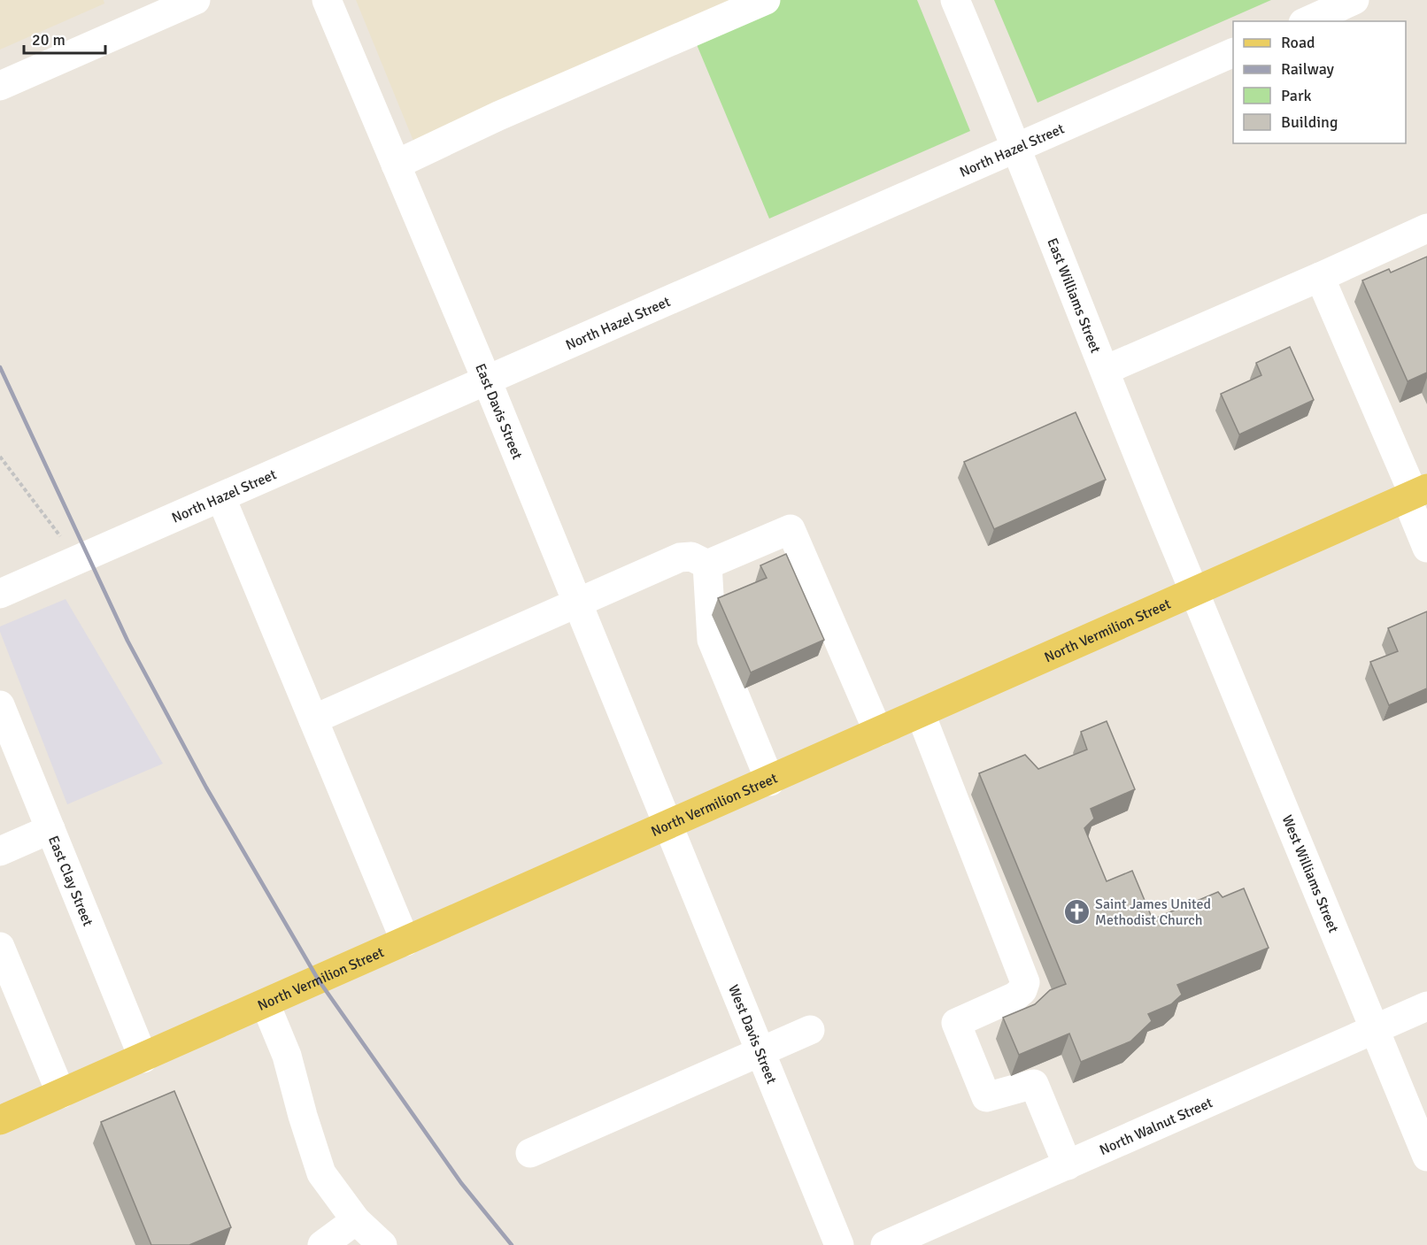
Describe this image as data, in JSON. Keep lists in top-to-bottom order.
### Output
{
  "streets": {
    "main road": ["North Vermilion Street"],
    "street": [
      "North Hazel Street",
      "East Williams Street",
      "East Davis Street",
      "West Williams Street",
      "East Clay Street",
      "West Davis Street",
      "North Walnut Street"
    ]
  },
  "crossings": [
    ["North Hazel Street", "East Williams Street"],
    ["North Hazel Street", "East Davis Street"],
    ["East Williams Street", "North Vermilion Street"],
    ["East Williams Street", "West Williams Street"],
    ["East Davis Street", "North Vermilion Street"],
    ["East Davis Street", "West Davis Street"],
    ["North Vermilion Street", "West Williams Street"],
    ["North Vermilion Street", "East Clay Street"],
    ["North Vermilion Street", "West Davis Street"],
    ["West Williams Street", "North Walnut Street"]
  ],
  "places": {
    "church": ["Saint James United Methodist Church"]
  },
  "legend": [
    "Road",
    "Railway",
    "Park",
    "Building"
  ],
  "scale_bar": "20 m"
}
